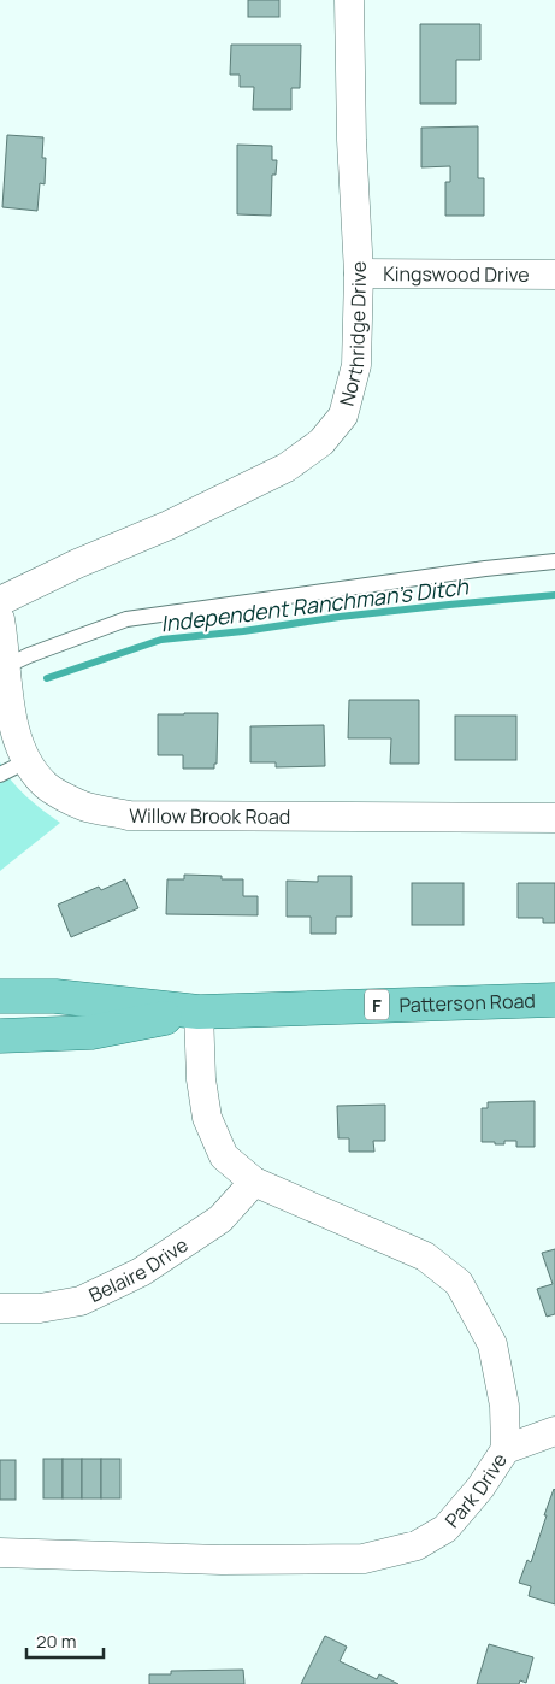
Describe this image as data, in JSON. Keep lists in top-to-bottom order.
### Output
{
  "streets": {
    "main road": ["Patterson Road", "F"],
    "street": [
      "Kingswood Drive",
      "Northridge Drive",
      "Willow Brook Road",
      "Belaire Drive",
      "Park Drive"
    ]
  },
  "crossings": [
    ["Kingswood Drive", "Northridge Drive"],
    ["Patterson Road", "Park Drive"],
    ["Belaire Drive", "Park Drive"]
  ],
  "water": ["Independent Ranchman's Ditch"],
  "scale_bar": "20 m"
}
